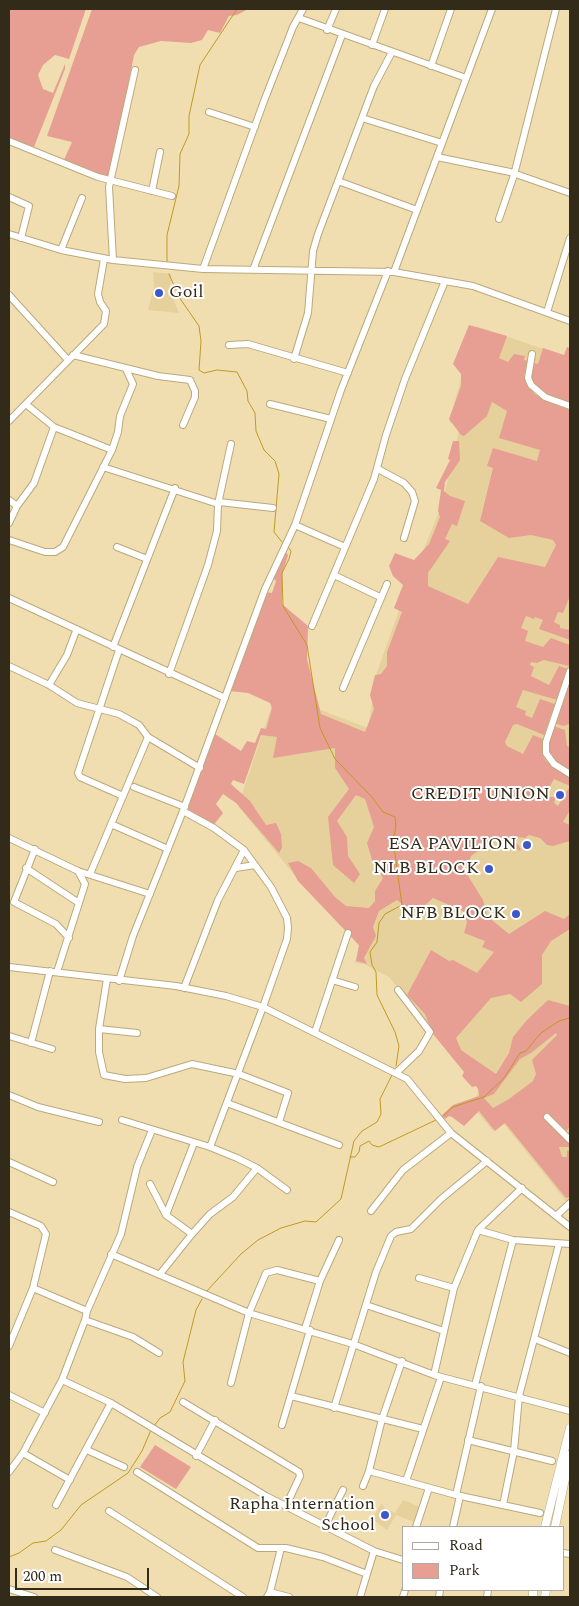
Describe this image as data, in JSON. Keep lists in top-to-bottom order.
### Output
{
  "places": [
    "Goil",
    "CREDIT UNION",
    "ESA PAVILION",
    "NLB BLOCK",
    "NFB BLOCK",
    "Rapha Internation School"
  ],
  "legend": ["Road", "Park"],
  "scale_bar": "200 m"
}
